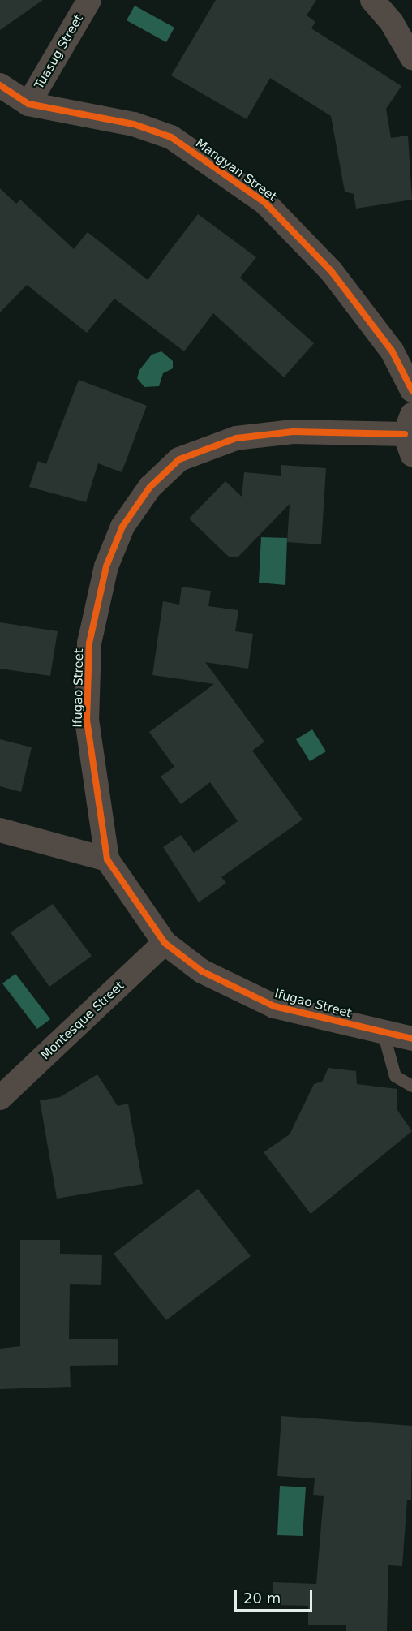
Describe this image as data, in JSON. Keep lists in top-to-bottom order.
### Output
{
  "streets": {
    "street": [
      "Tuasug Street",
      "Mangyan Street",
      "Ifugao Street",
      "Montesque Street"
    ]
  },
  "crossings": [
    ["Tuasug Street", "Mangyan Street"],
    ["Ifugao Street", "Montesque Street"]
  ],
  "scale_bar": "20 m"
}
